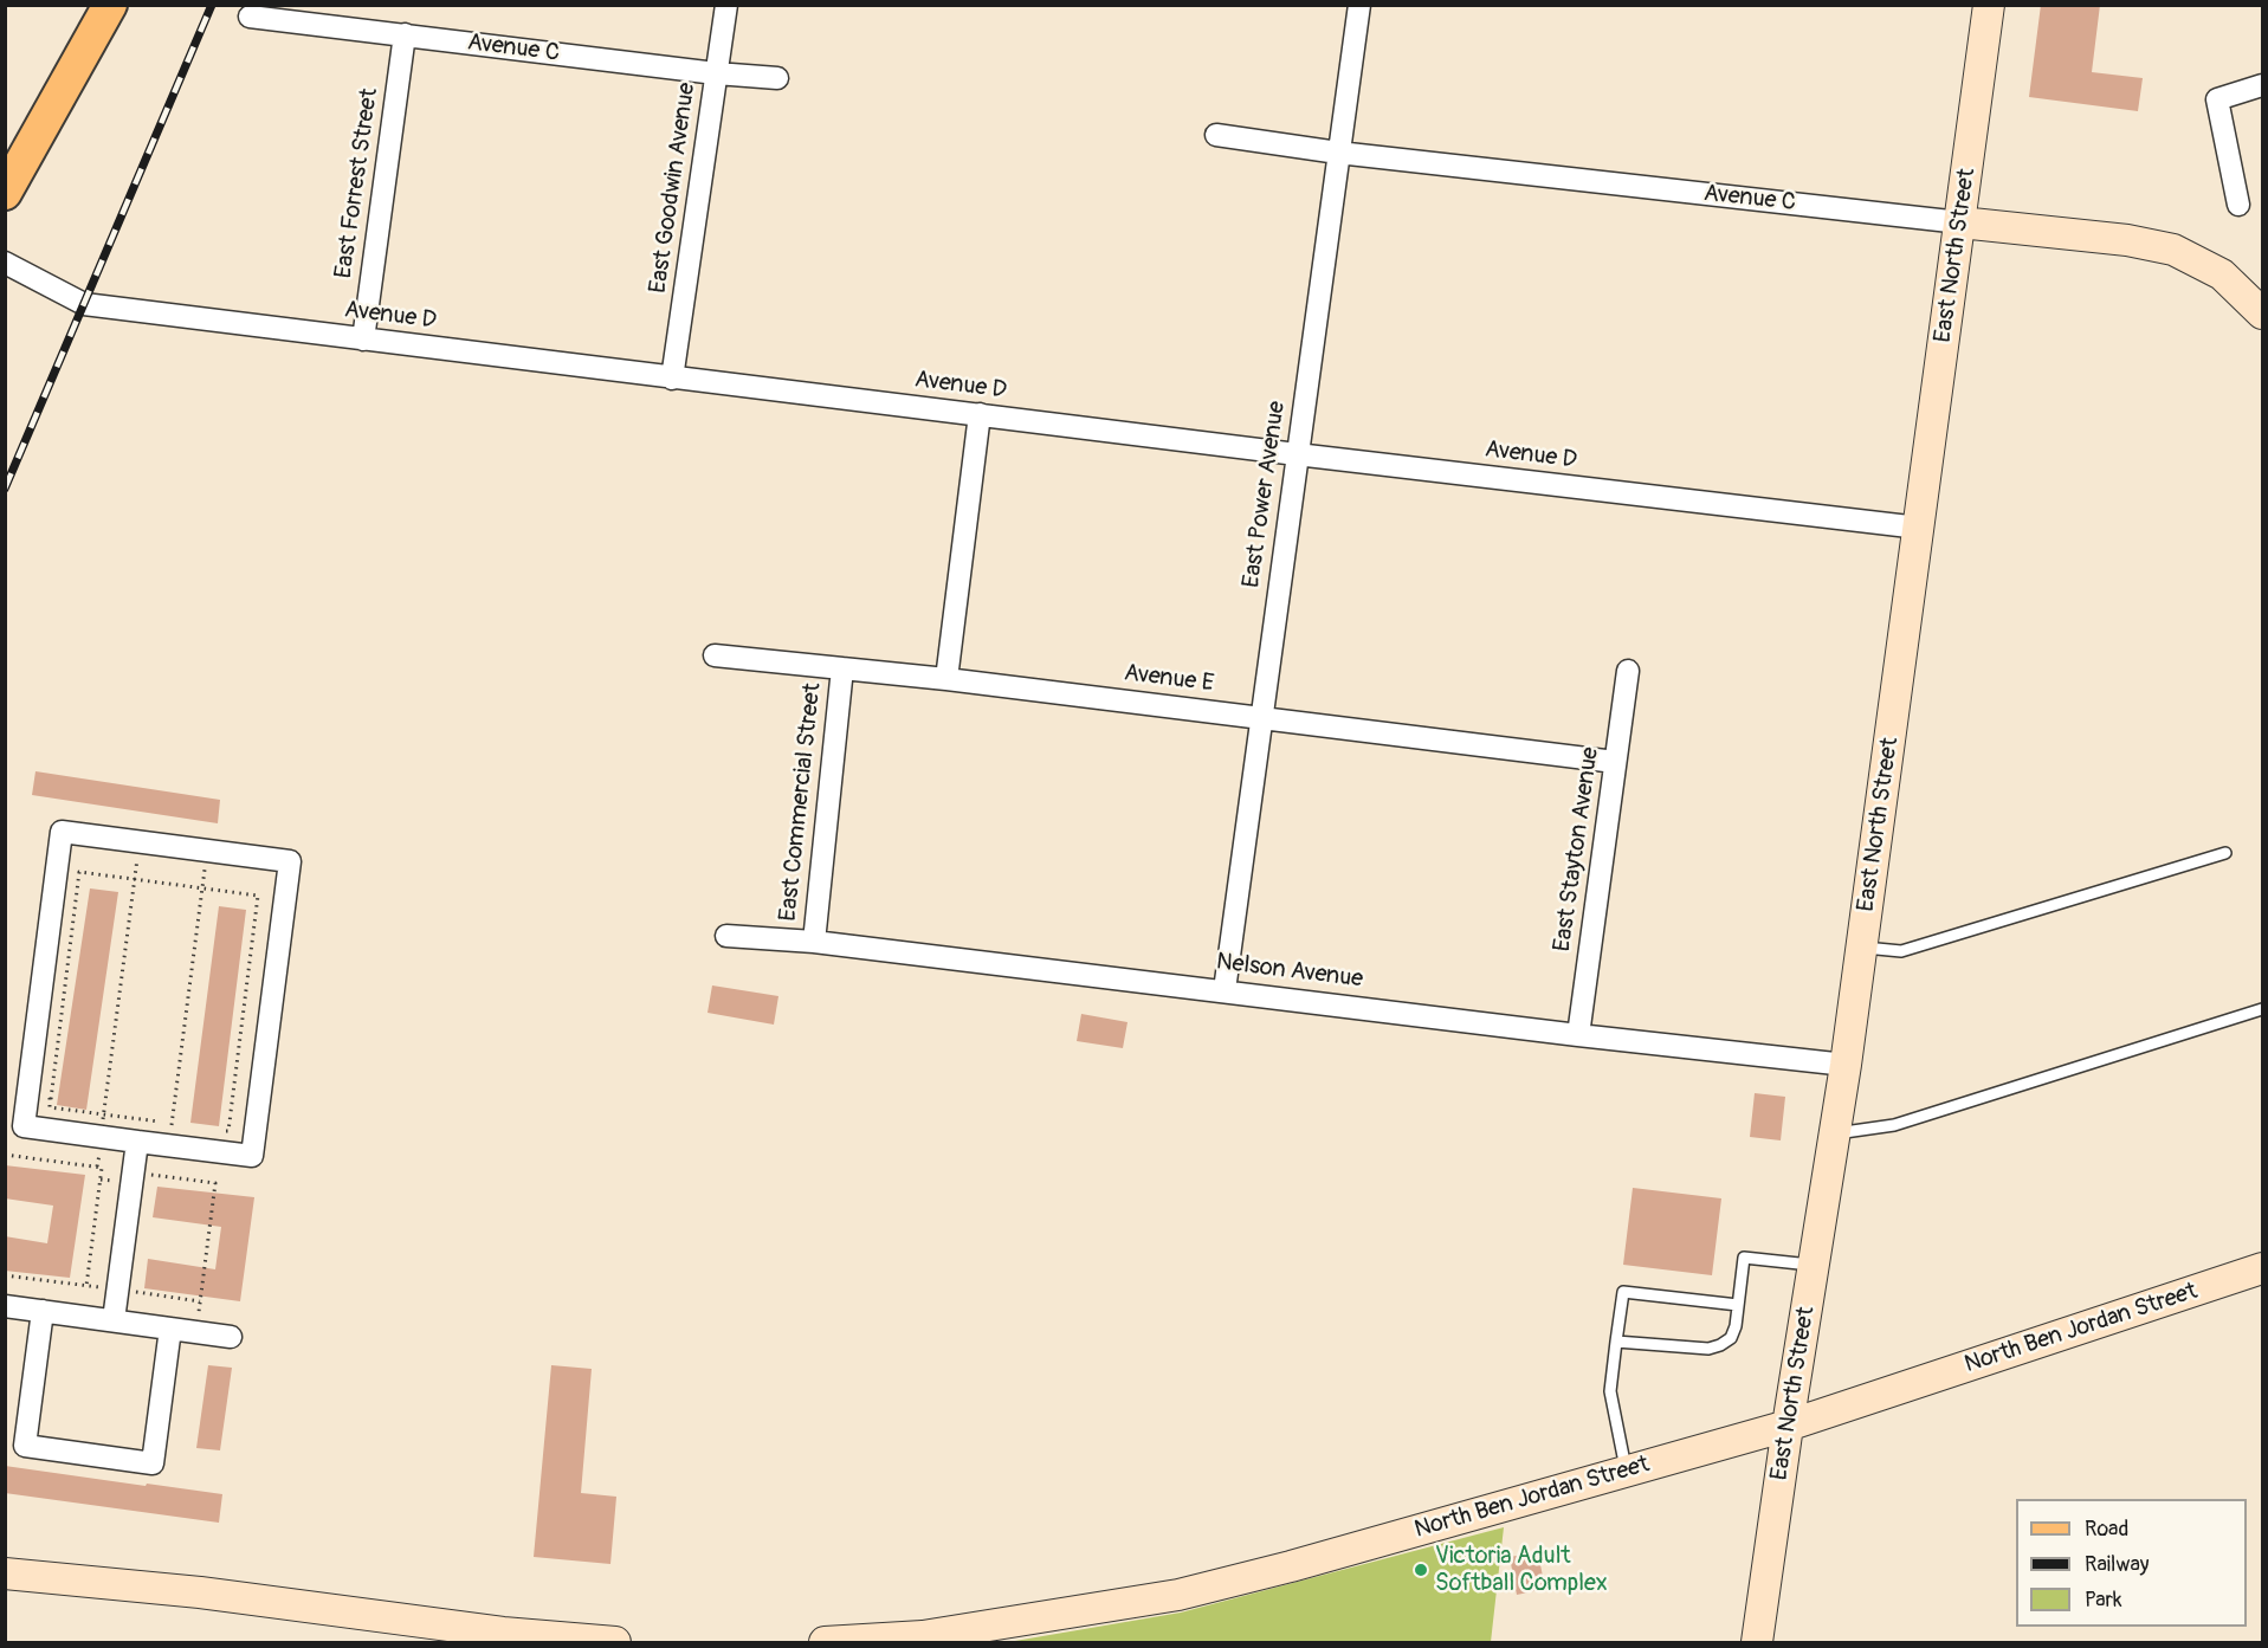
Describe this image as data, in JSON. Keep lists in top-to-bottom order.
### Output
{
  "streets": {
    "street": [
      "Avenue C",
      "East Forrest Street",
      "East Goodwin Avenue",
      "East North Street",
      "Avenue D",
      "East Power Avenue",
      "Avenue E",
      "East Commercial Street",
      "East Stayton Avenue",
      "Nelson Avenue",
      "North Ben Jordan Street"
    ]
  },
  "crossings": [
    ["Avenue C", "East Forrest Street"],
    ["Avenue C", "East Goodwin Avenue"],
    ["Avenue C", "East North Street"],
    ["Avenue C", "East Power Avenue"],
    ["East Forrest Street", "Avenue D"],
    ["East Goodwin Avenue", "Avenue D"],
    ["East North Street", "Avenue D"],
    ["East North Street", "Nelson Avenue"],
    ["East North Street", "North Ben Jordan Street"],
    ["Avenue D", "East Power Avenue"],
    ["East Power Avenue", "Avenue E"],
    ["East Power Avenue", "Nelson Avenue"],
    ["Avenue E", "East Commercial Street"],
    ["Avenue E", "East Stayton Avenue"],
    ["East Commercial Street", "Nelson Avenue"],
    ["East Stayton Avenue", "Nelson Avenue"]
  ],
  "places": ["Victoria Adult Softball Complex"],
  "legend": ["Road", "Railway", "Park"]
}
